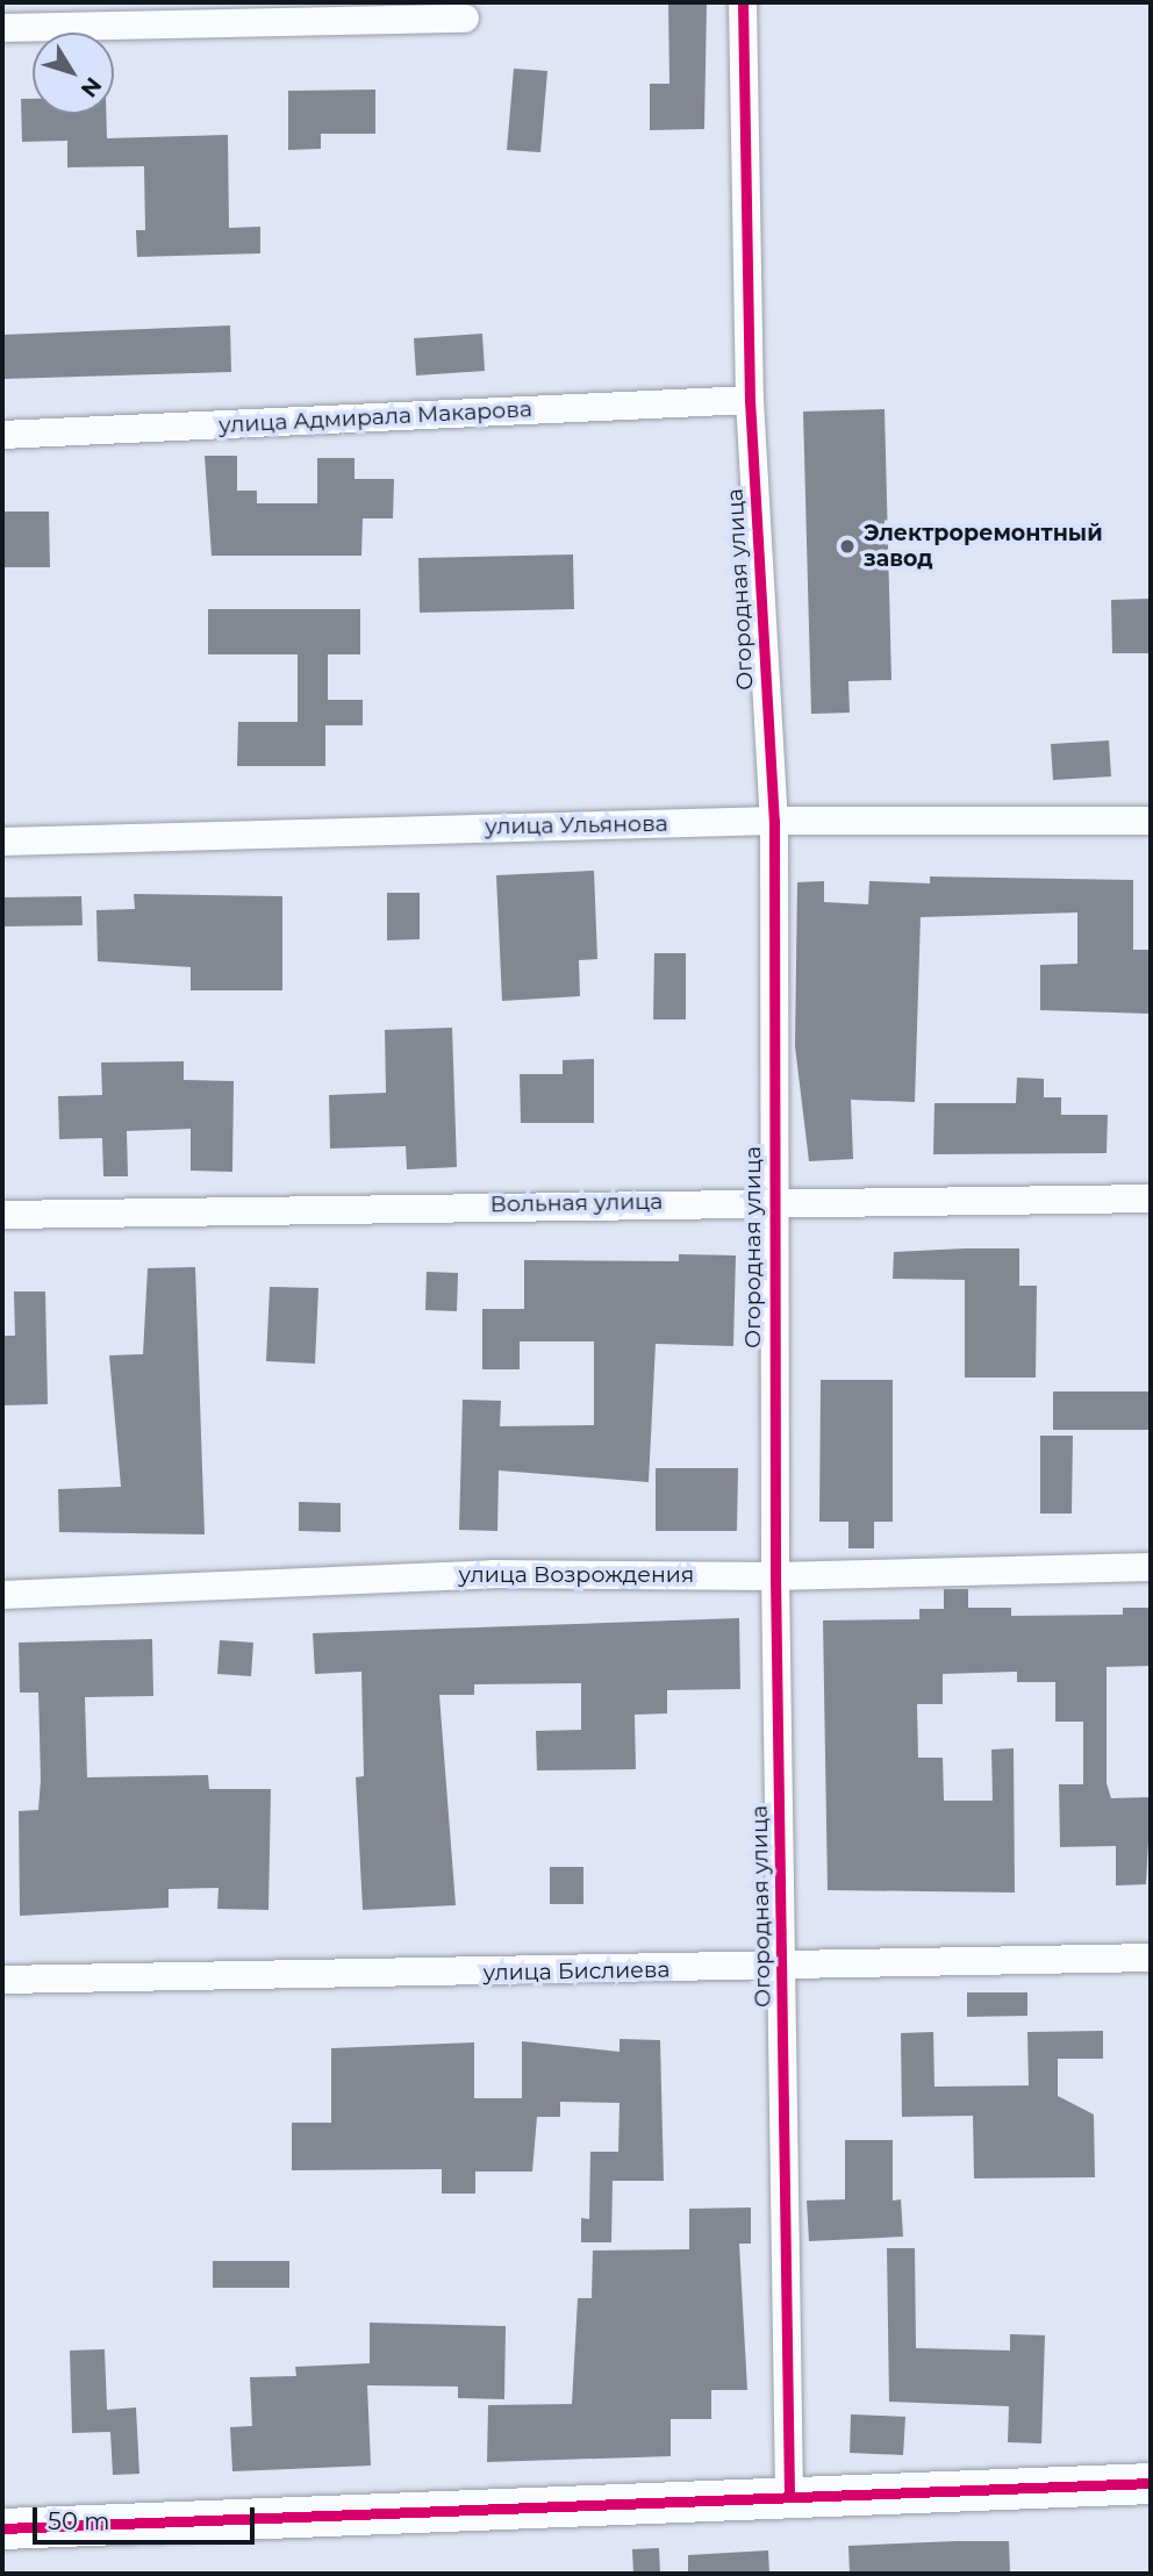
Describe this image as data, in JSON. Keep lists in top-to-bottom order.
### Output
{
  "streets": {
    "street": [
      "улица Адмирала Макарова",
      "Огородная улица",
      "улица Ульянова",
      "Вольная улица",
      "улица Возрождения",
      "улица Бислиева"
    ]
  },
  "crossings": [
    ["улица Адмирала Макарова", "Огородная улица"],
    ["Огородная улица", "улица Ульянова"],
    ["Огородная улица", "Вольная улица"],
    ["Огородная улица", "улица Возрождения"],
    ["Огородная улица", "улица Бислиева"]
  ],
  "places": ["Электроремонтный завод"],
  "scale_bar": "50 m",
  "north": "bottom right"
}
